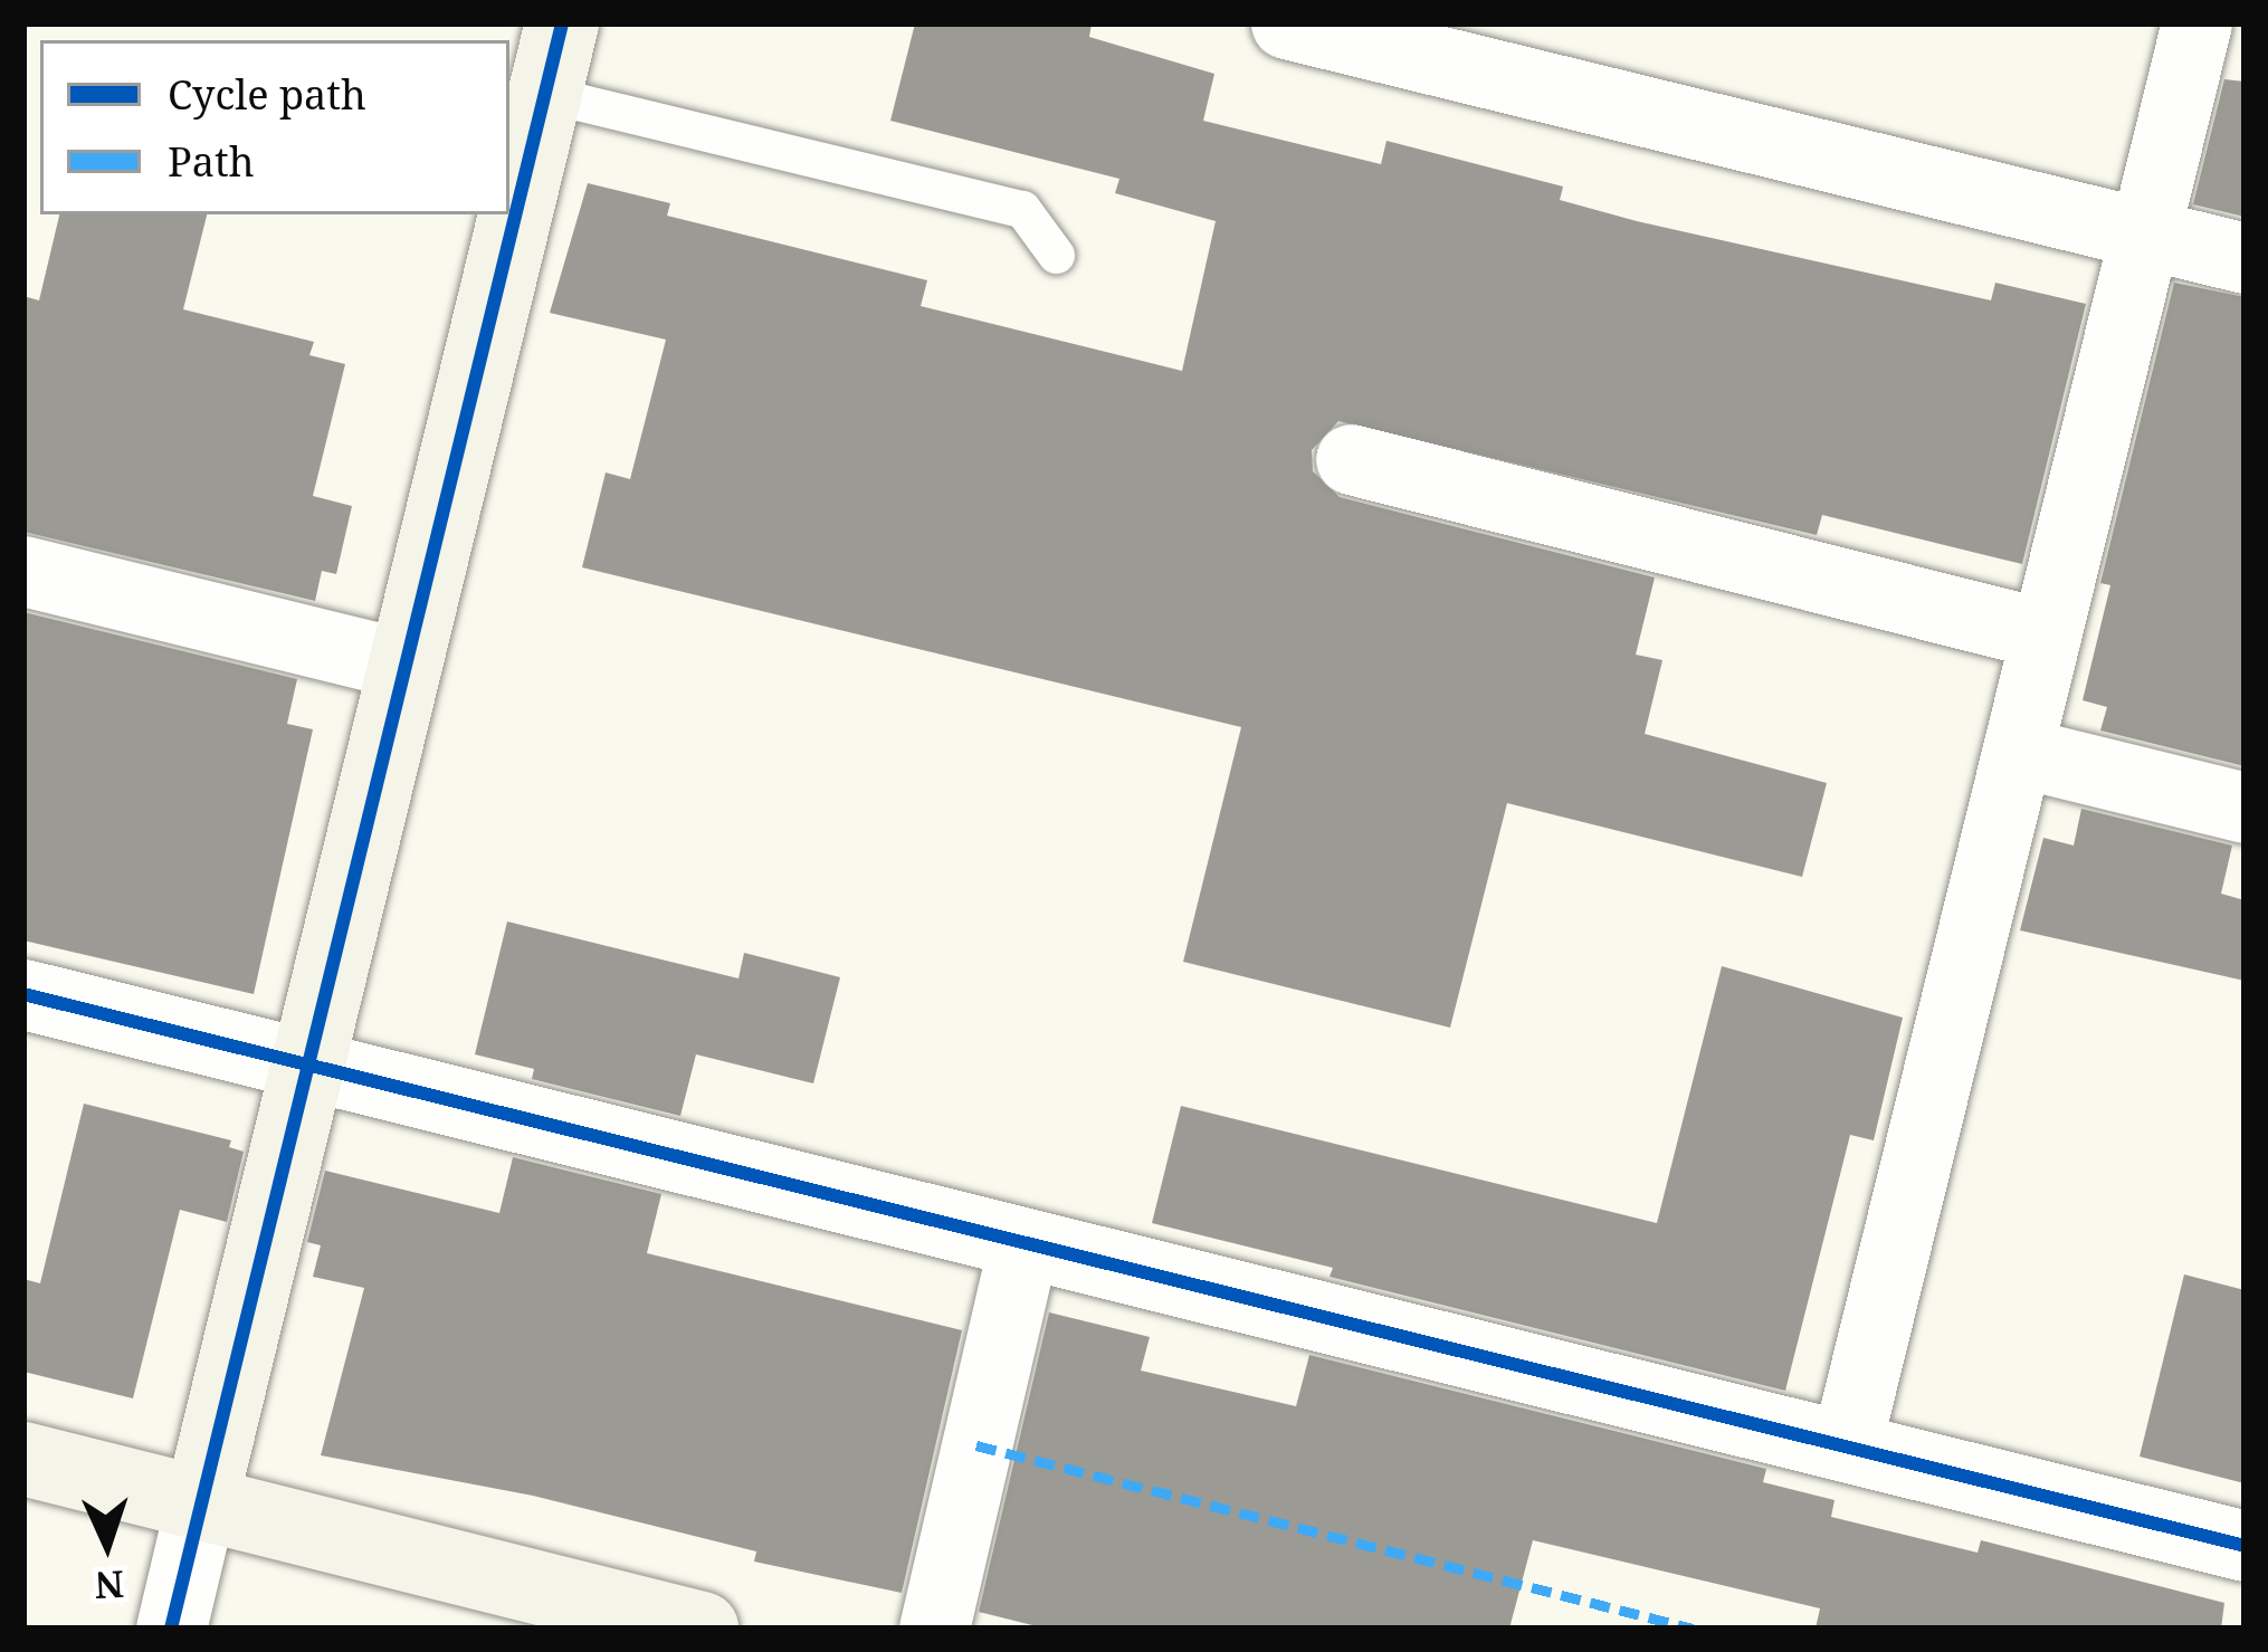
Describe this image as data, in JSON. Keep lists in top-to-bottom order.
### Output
{
  "legend": ["Cycle path", "Path"],
  "north": "bottom"
}
